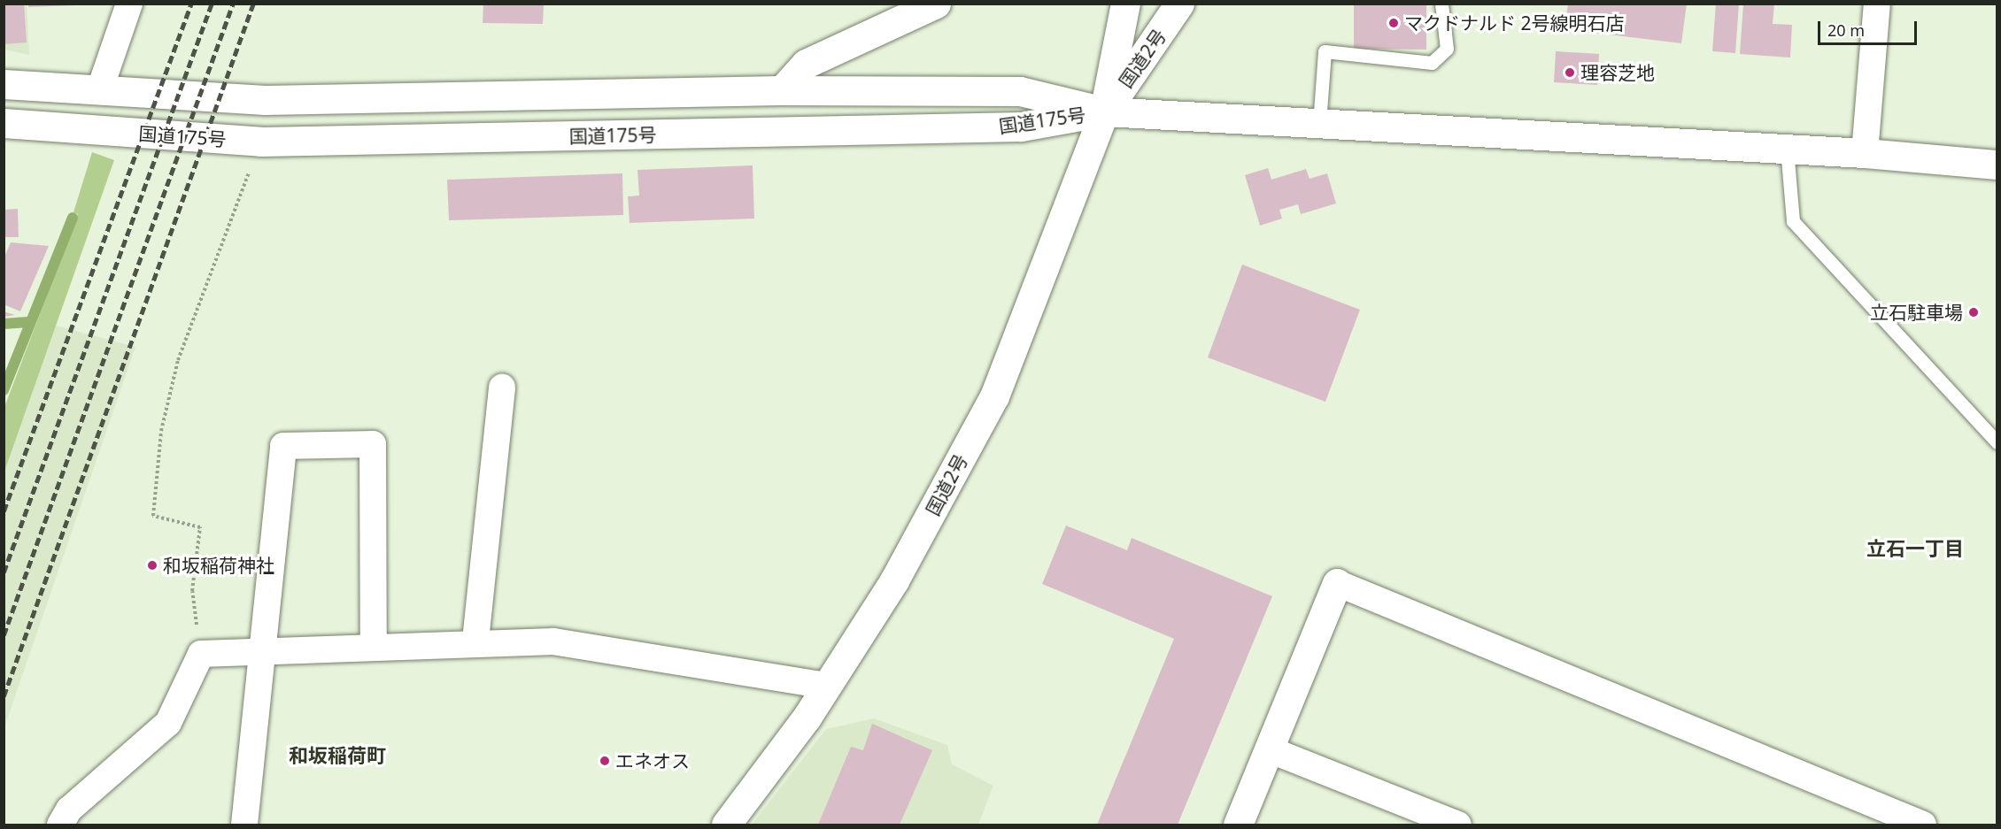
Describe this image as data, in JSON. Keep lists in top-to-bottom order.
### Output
{
  "streets": {
    "main road": ["国道2号", "国道175号"]
  },
  "crossings": [
    ["国道2号", "国道175号"]
  ],
  "districts": ["立石一丁目", "和坂稲荷町"],
  "places": [
    "マクドナルド 2号線明石店",
    "理容芝地",
    "立石駐車場",
    "和坂稲荷神社",
    "エネオス"
  ],
  "scale_bar": "20 m"
}
